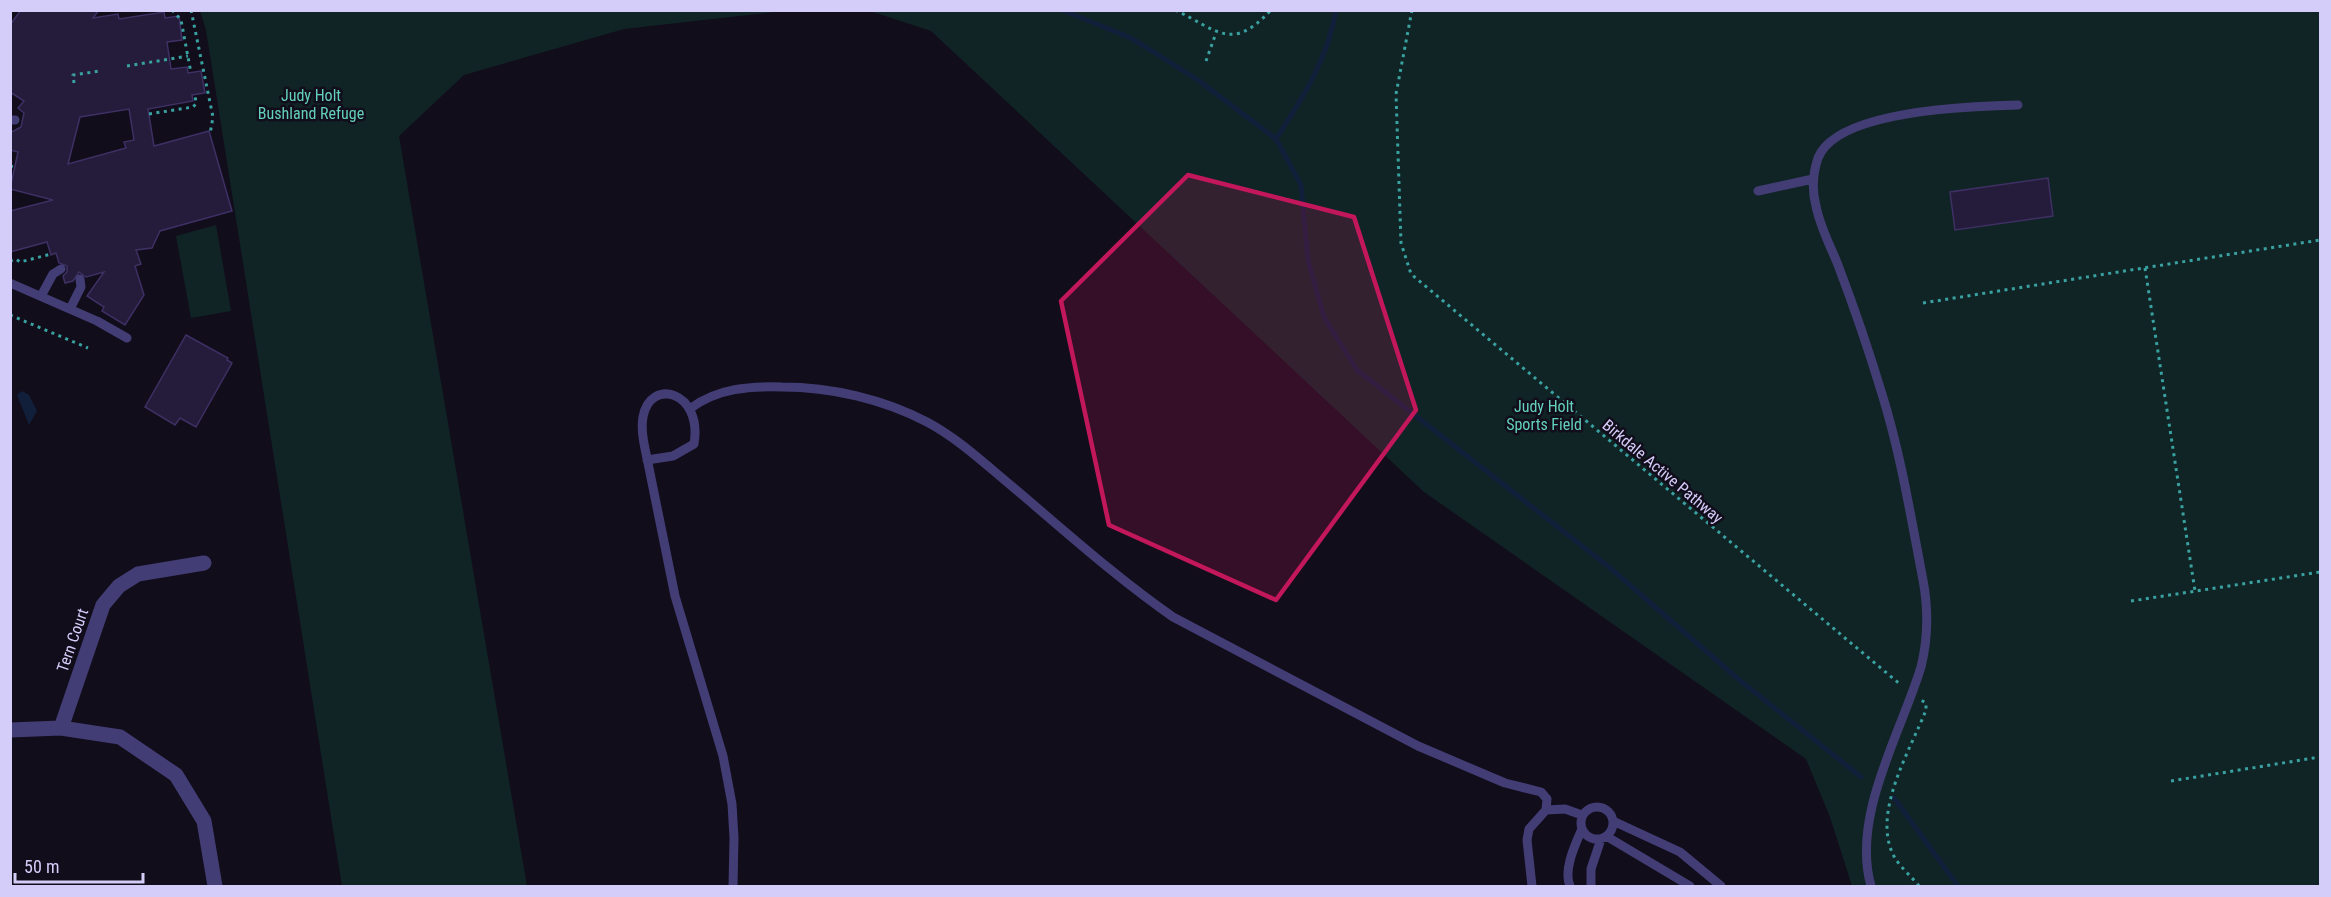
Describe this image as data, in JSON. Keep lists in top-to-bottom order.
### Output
{
  "streets": {
    "street": ["Tern Court"],
    "path": ["Birkdale Active Pathway"]
  },
  "parks": ["Judy Holt Bushland Refuge", "Judy Holt Sports Field"],
  "scale_bar": "50 m"
}
